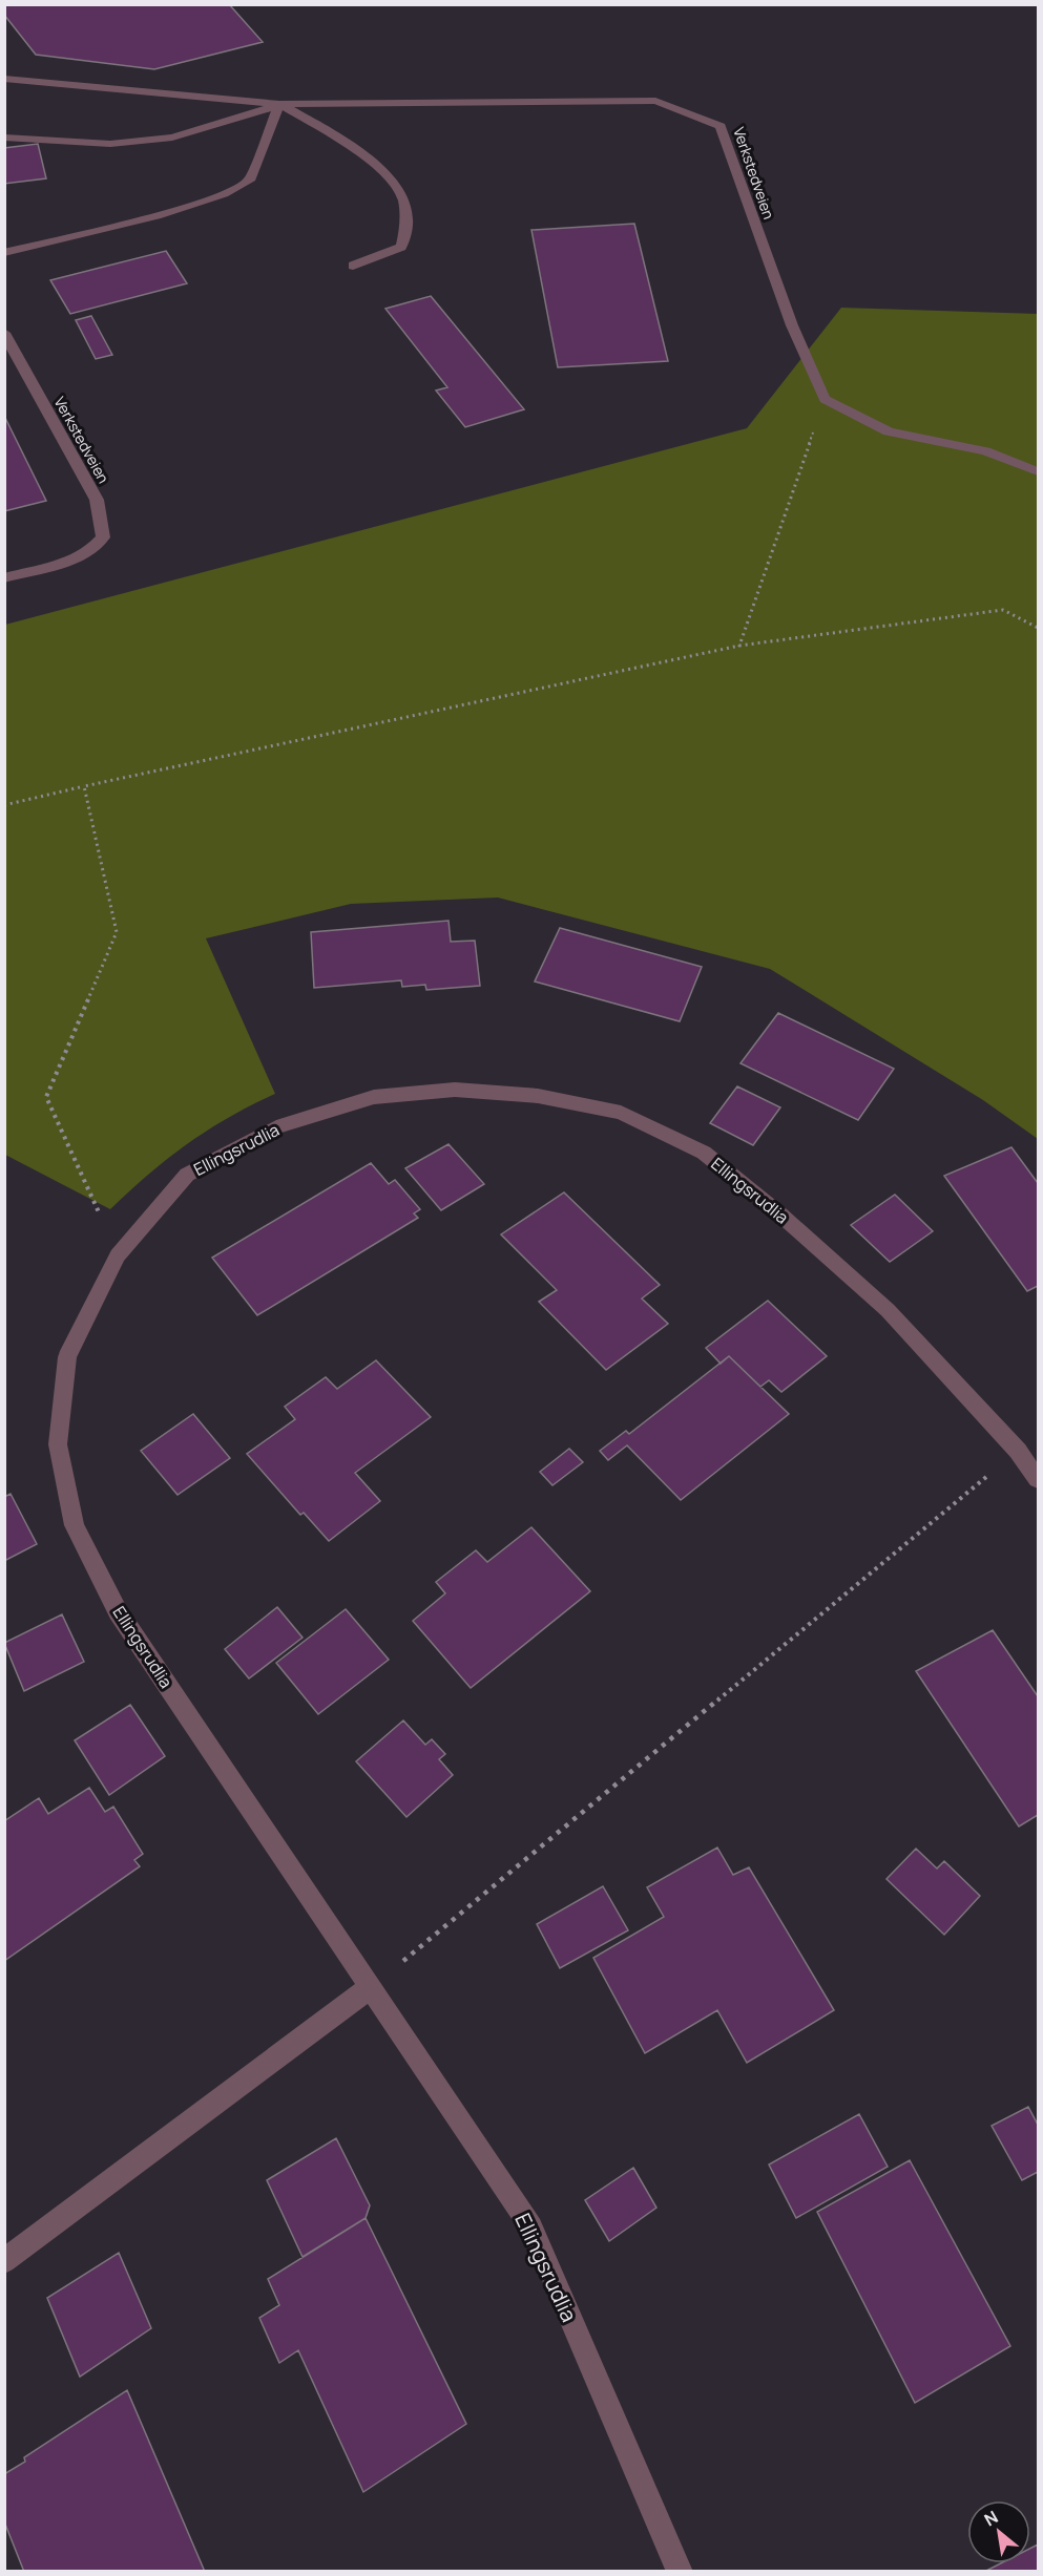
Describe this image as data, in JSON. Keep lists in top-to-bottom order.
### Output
{
  "streets": {
    "street": ["Verkstedveien", "Ellingsrudlia"]
  },
  "north": "top left"
}
